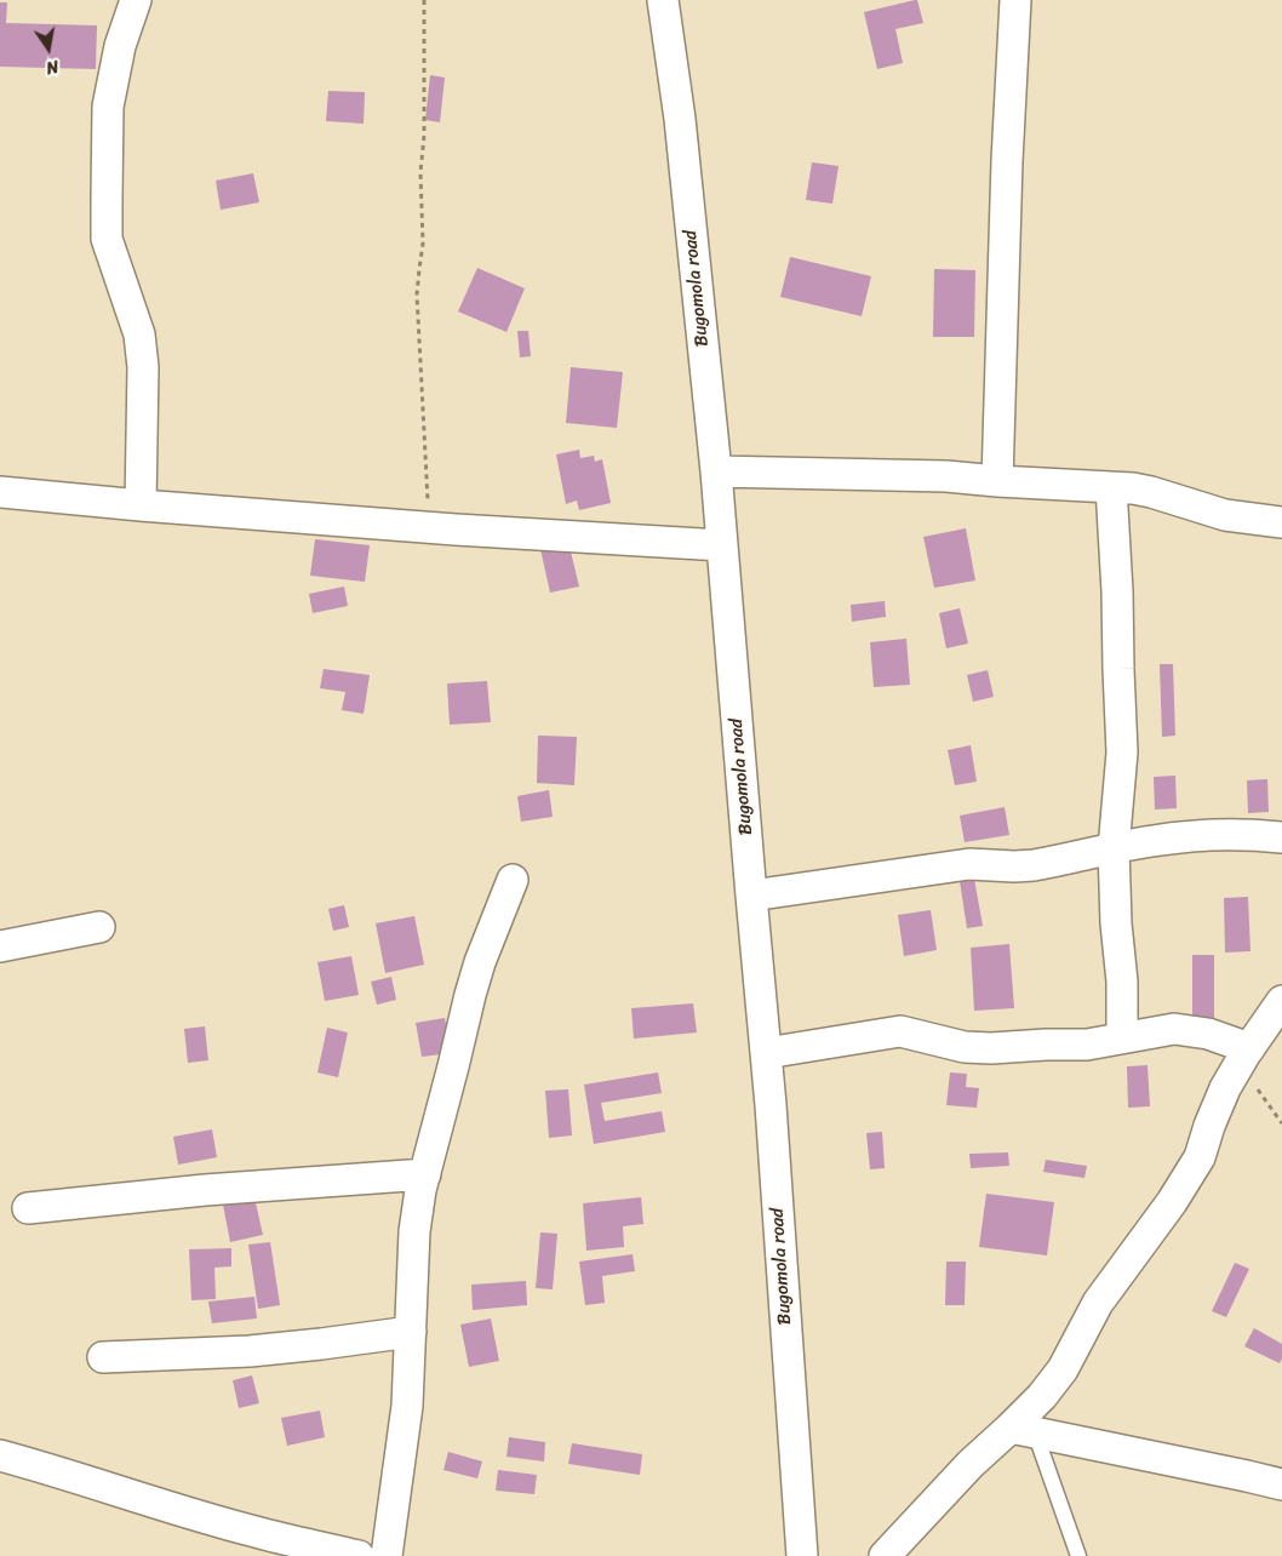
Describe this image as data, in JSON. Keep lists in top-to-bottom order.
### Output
{
  "streets": {
    "street": ["Bugomola road"]
  },
  "north": "bottom"
}
